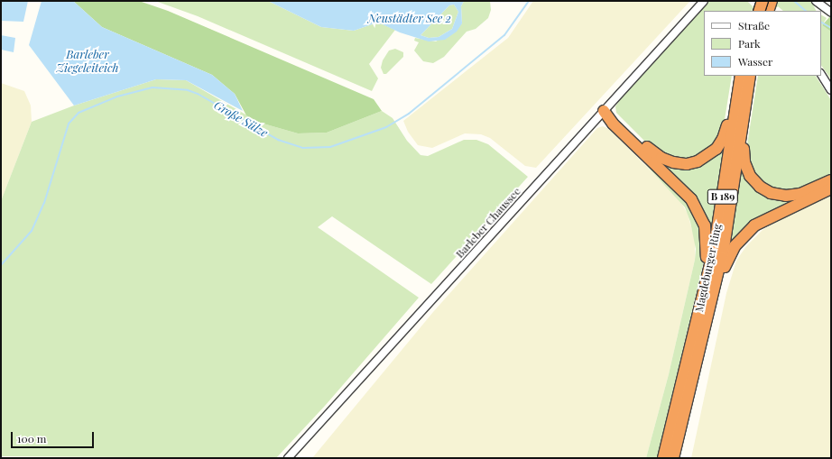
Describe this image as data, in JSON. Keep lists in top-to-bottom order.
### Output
{
  "streets": {
    "highway": ["B 189", "Magdeburger Ring"],
    "street": ["Barleber Chaussee"]
  },
  "water": ["Neustädter See 2", "Barleber Ziegeleiteich", "Große Sülze"],
  "legend": ["Straße", "Park", "Wasser"],
  "scale_bar": "100 m"
}
